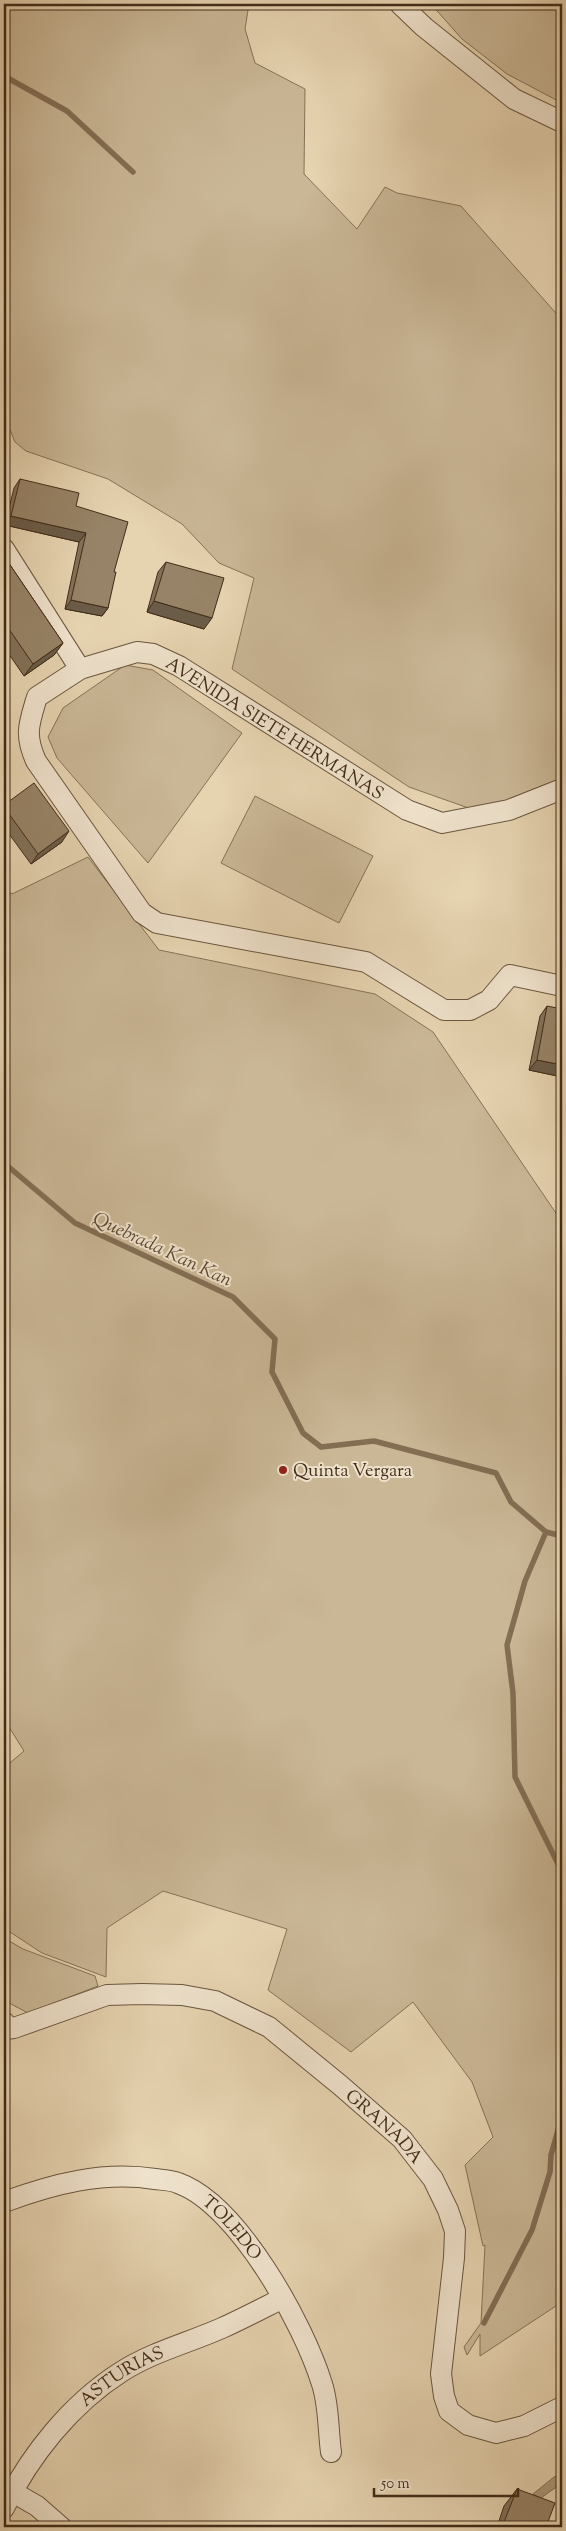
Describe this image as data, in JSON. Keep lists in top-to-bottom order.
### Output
{
  "streets": {
    "street": [
      "AVENIDA SIETE HERMANAS",
      "GRANADA",
      "TOLEDO",
      "ASTURIAS"
    ]
  },
  "crossings": [
    ["TOLEDO", "ASTURIAS"]
  ],
  "water": ["Quebrada Kan Kan"],
  "places": ["Quinta Vergara"],
  "scale_bar": "50 m"
}
